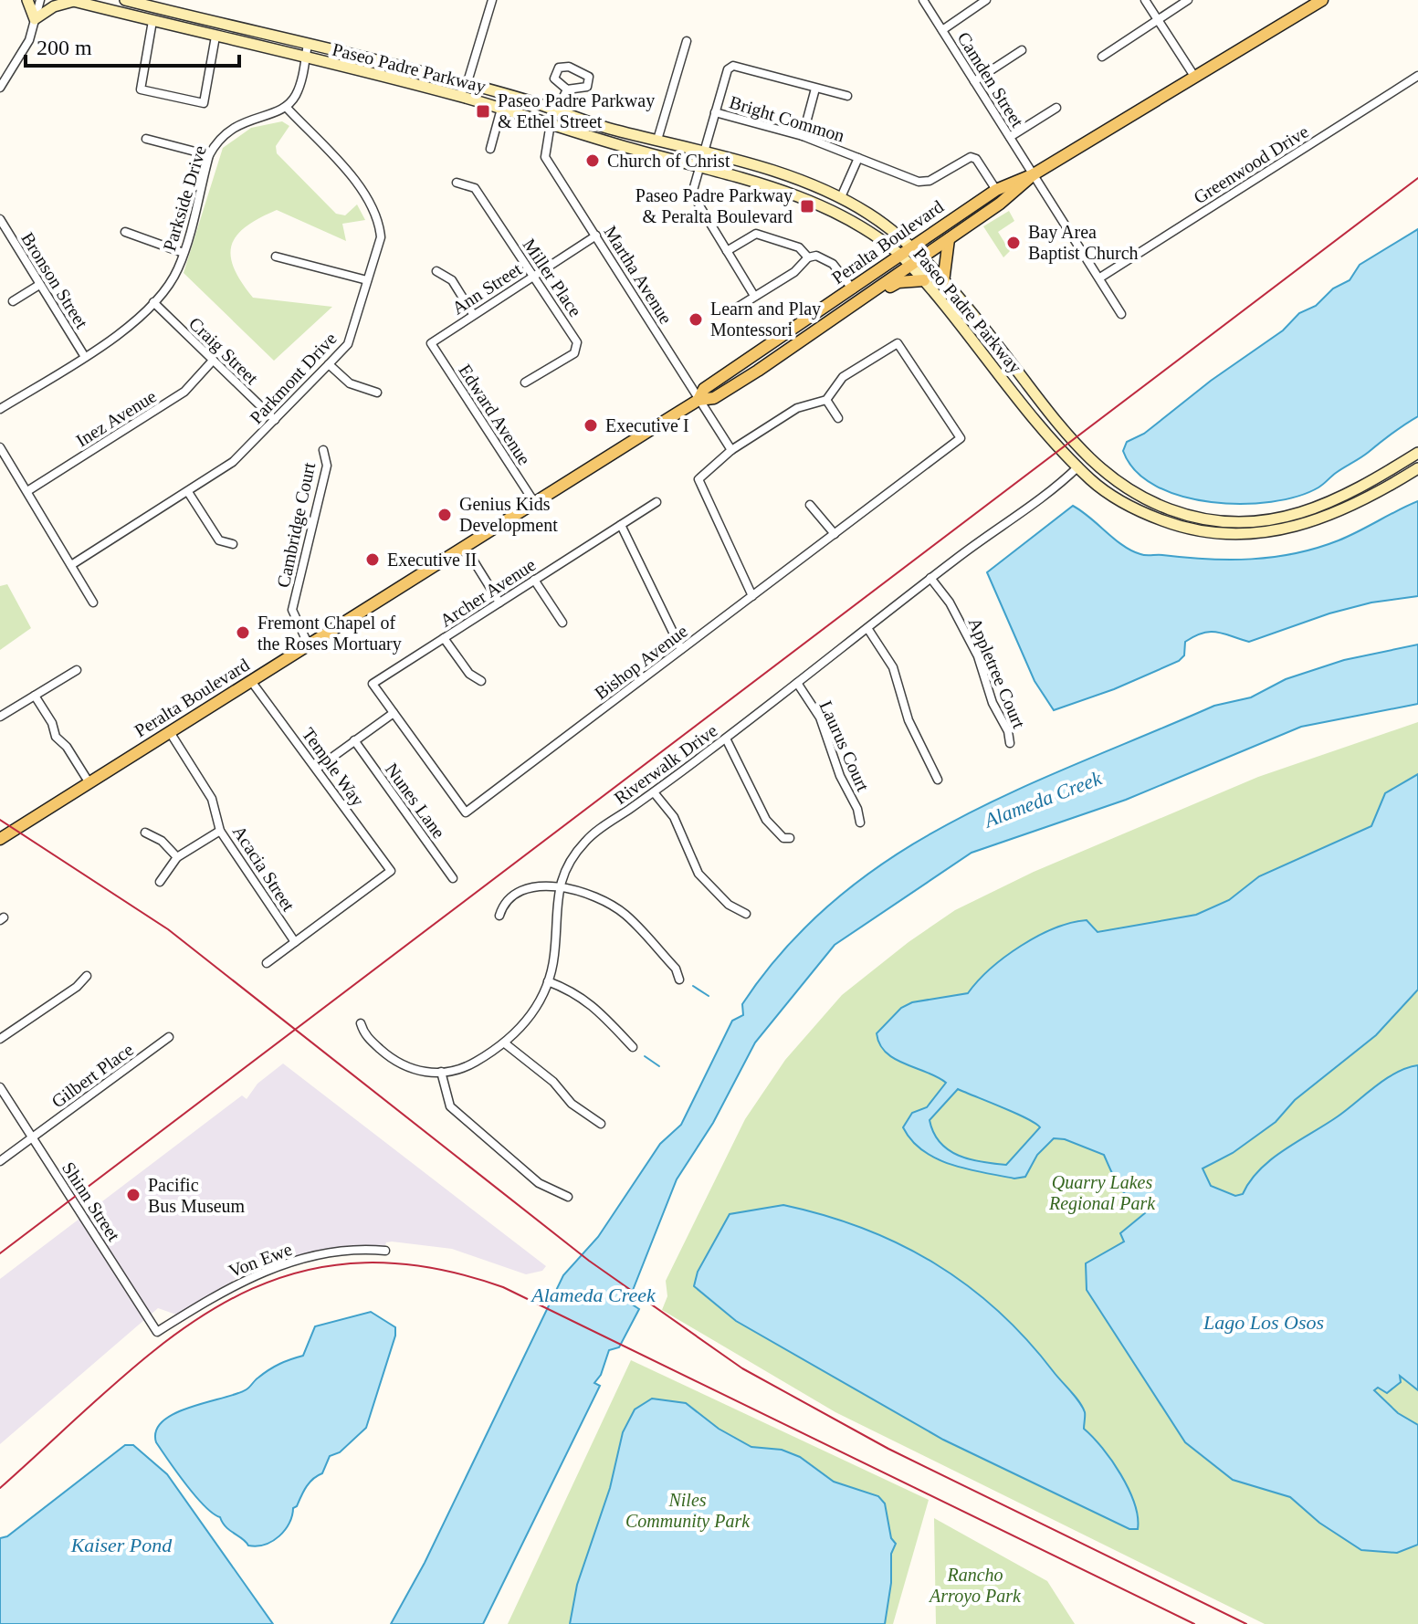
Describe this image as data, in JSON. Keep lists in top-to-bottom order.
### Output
{
  "streets": {
    "main road": ["Paseo Padre Parkway", "Peralta Boulevard"],
    "street": [
      "Camden Street",
      "Bright Common",
      "Greenwood Drive",
      "Parkside Drive",
      "Martha Avenue",
      "Miller Place",
      "Bronson Street",
      "Ann Street",
      "Craig Street",
      "Parkmont Drive",
      "Edward Avenue",
      "Inez Avenue",
      "Cambridge Court",
      "Archer Avenue",
      "Bishop Avenue",
      "Appletree Court",
      "Laurus Court",
      "Riverwalk Drive",
      "Temple Way",
      "Nunes Lane",
      "Acacia Street",
      "Gilbert Place",
      "Shinn Street",
      "Von Ewe"
    ]
  },
  "crossings": [
    ["Paseo Padre Parkway", "Peralta Boulevard"],
    ["Paseo Padre Parkway", "Martha Avenue"],
    ["Paseo Padre Parkway", "Riverwalk Drive"],
    ["Camden Street", "Greenwood Drive"],
    ["Camden Street", "Peralta Boulevard"],
    ["Bright Common", "Peralta Boulevard"],
    ["Parkside Drive", "Bronson Street"],
    ["Parkside Drive", "Craig Street"],
    ["Parkside Drive", "Parkmont Drive"],
    ["Peralta Boulevard", "Martha Avenue"],
    ["Peralta Boulevard", "Edward Avenue"],
    ["Peralta Boulevard", "Cambridge Court"],
    ["Peralta Boulevard", "Temple Way"],
    ["Peralta Boulevard", "Acacia Street"],
    ["Martha Avenue", "Ann Street"],
    ["Miller Place", "Ann Street"],
    ["Ann Street", "Edward Avenue"],
    ["Craig Street", "Parkmont Drive"],
    ["Craig Street", "Inez Avenue"],
    ["Archer Avenue", "Bishop Avenue"],
    ["Appletree Court", "Riverwalk Drive"],
    ["Laurus Court", "Riverwalk Drive"],
    ["Temple Way", "Acacia Street"],
    ["Gilbert Place", "Shinn Street"],
    ["Shinn Street", "Von Ewe"]
  ],
  "water": ["Alameda Creek", "Lago Los Osos", "Kaiser Pond"],
  "parks": ["Quarry Lakes Regional Park", "Niles Community Park", "Rancho Arroyo Park"],
  "places": {
    "transit": ["Paseo Padre Parkway & Ethel Street", "Paseo Padre Parkway & Peralta Boulevard"],
    "other": [
      "Church of Christ",
      "Bay Area Baptist Church",
      "Learn and Play Montessori",
      "Executive I",
      "Genius Kids Development",
      "Executive II",
      "Fremont Chapel of the Roses Mortuary",
      "Pacific Bus Museum"
    ]
  },
  "scale_bar": "200 m"
}
